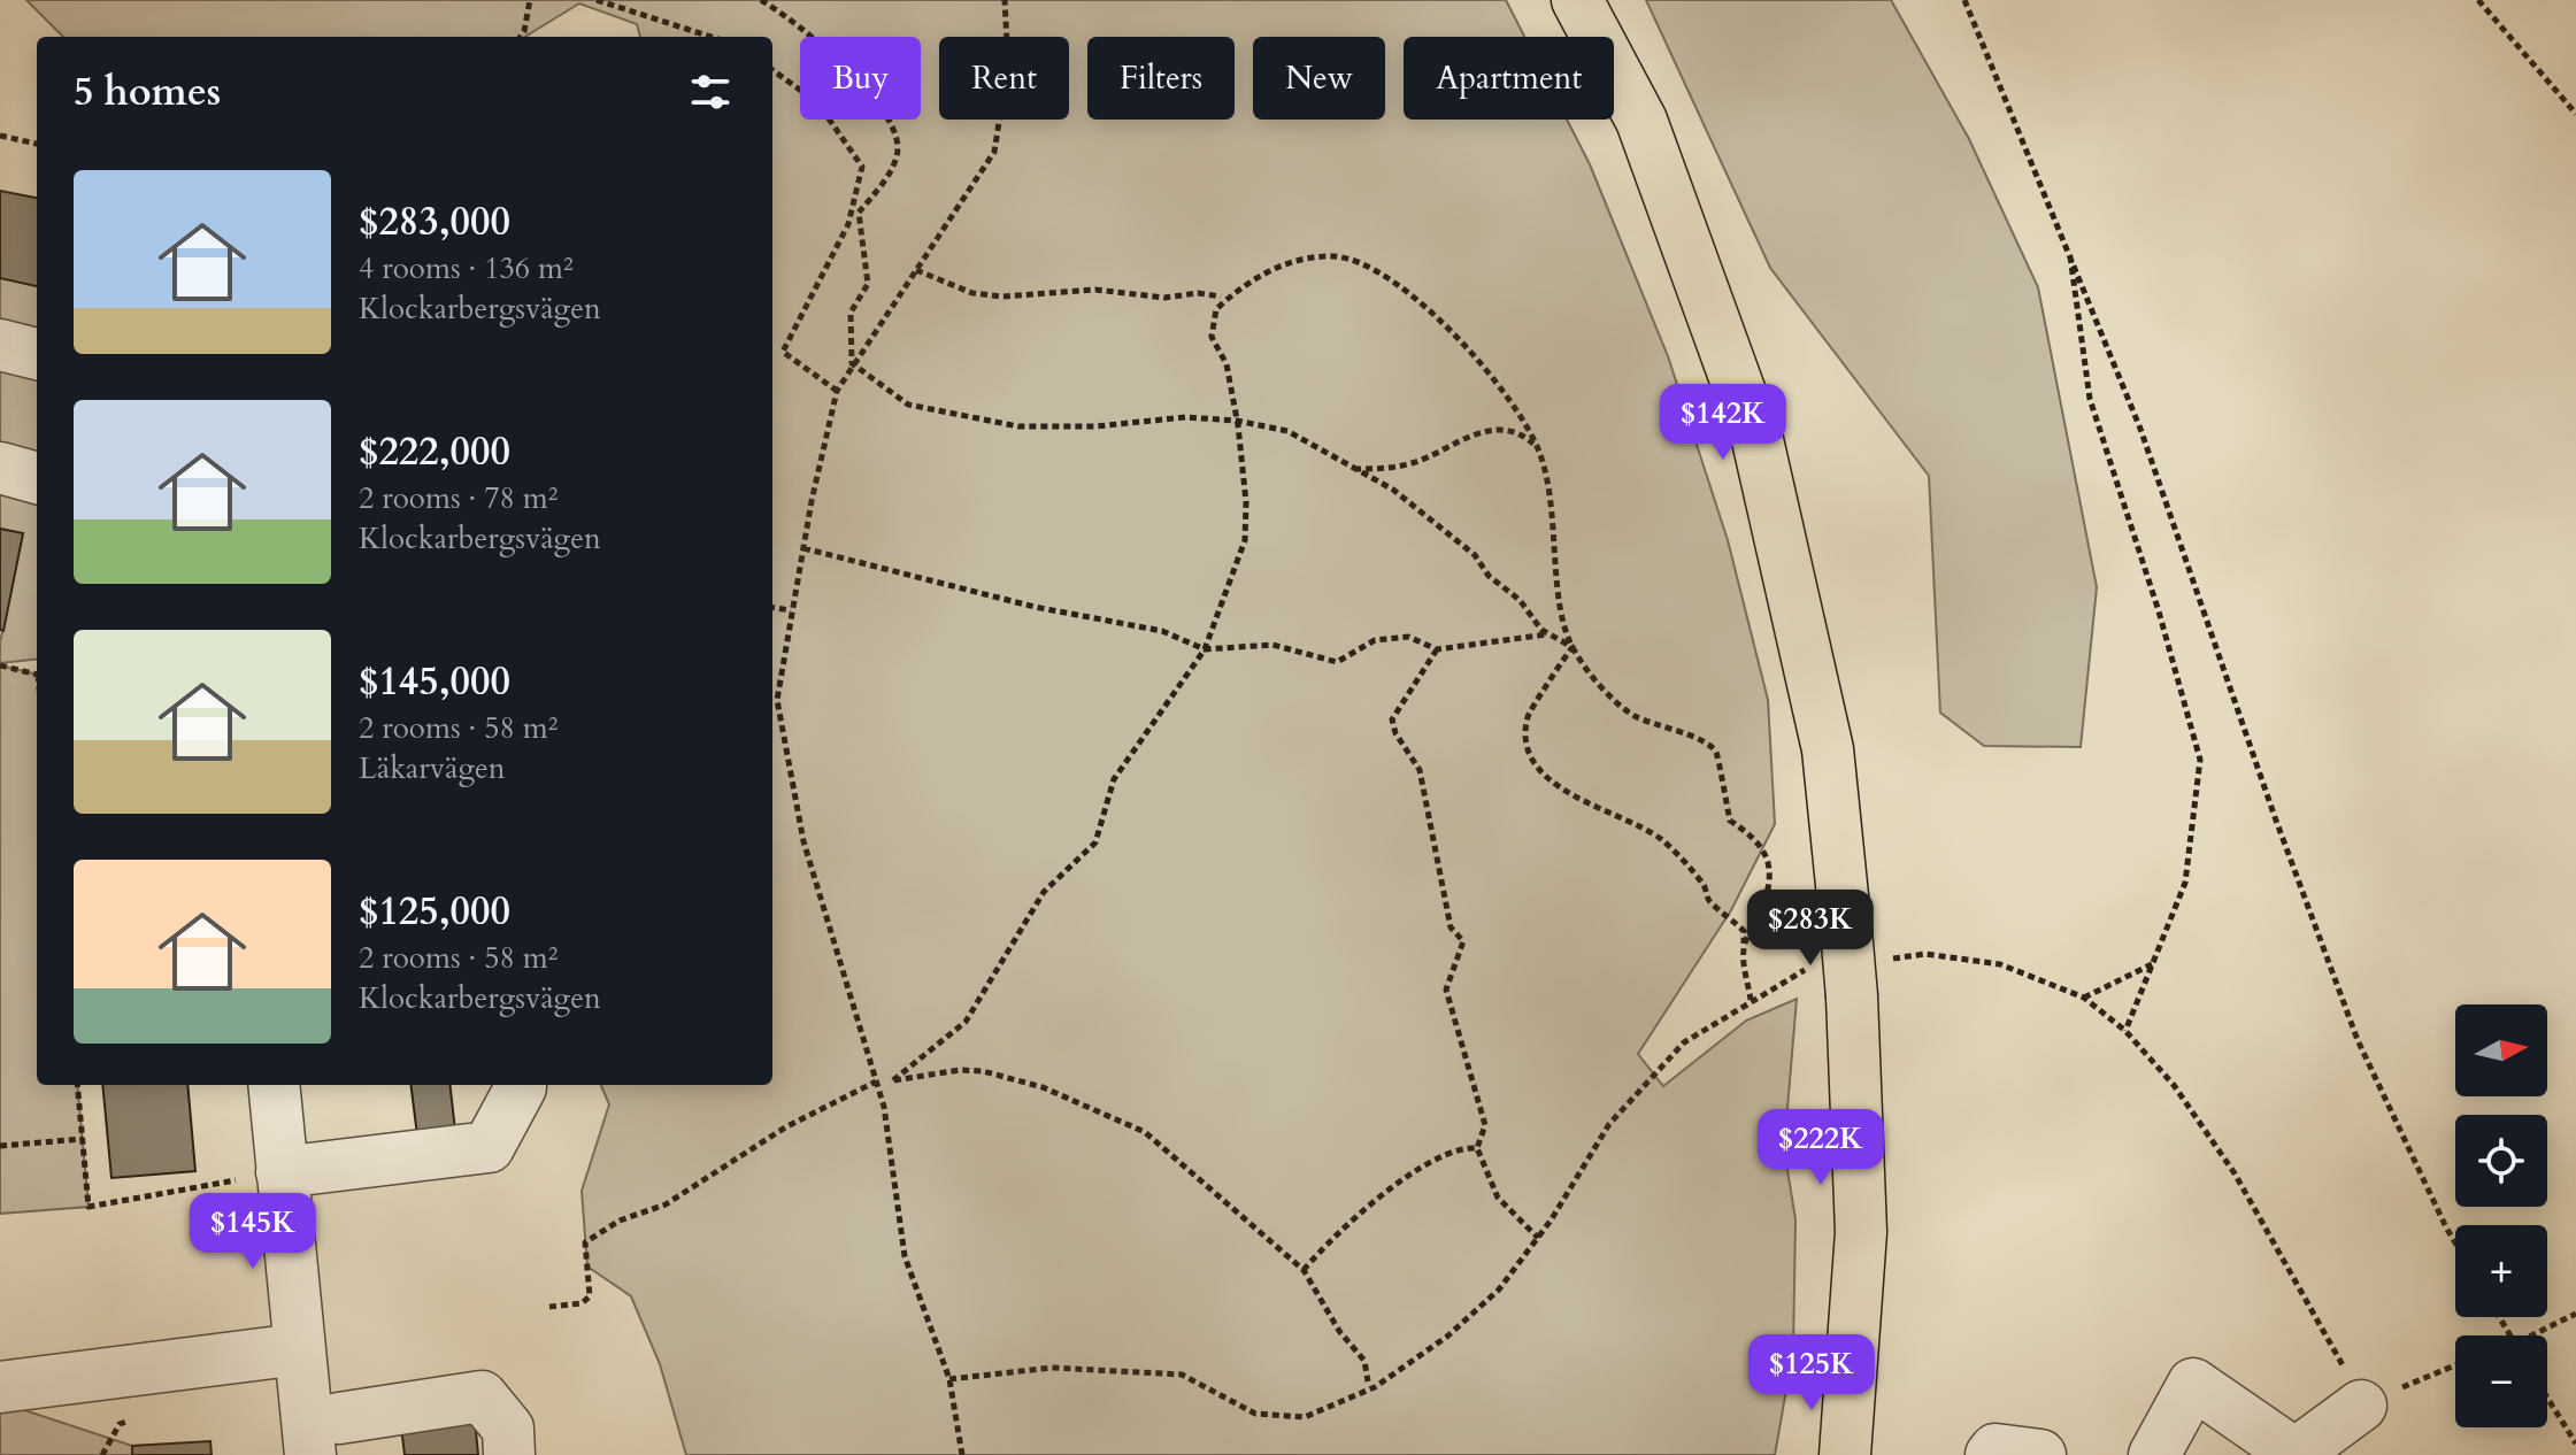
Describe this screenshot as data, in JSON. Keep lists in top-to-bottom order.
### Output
{
  "north": "right",
  "page": {
    "chip": [
      "Buy",
      "Rent",
      "Filters",
      "New",
      "Apartment"
    ],
    "heading": "5 homes",
    "list": [
      {
        "name": "$283,000",
        "note": "4 rooms · 136 m² · Klockarbergsvägen"
      },
      {
        "name": "$222,000",
        "note": "2 rooms · 78 m² · Klockarbergsvägen"
      },
      {
        "name": "$145,000",
        "note": "2 rooms · 58 m² · Läkarvägen"
      },
      {
        "name": "$125,000",
        "note": "2 rooms · 58 m² · Klockarbergsvägen"
      }
    ],
    "price": [
      "$142K",
      "$283K",
      "$222K",
      "$145K",
      "$125K"
    ],
    "map_buttons": ["+", "−"]
  }
}
